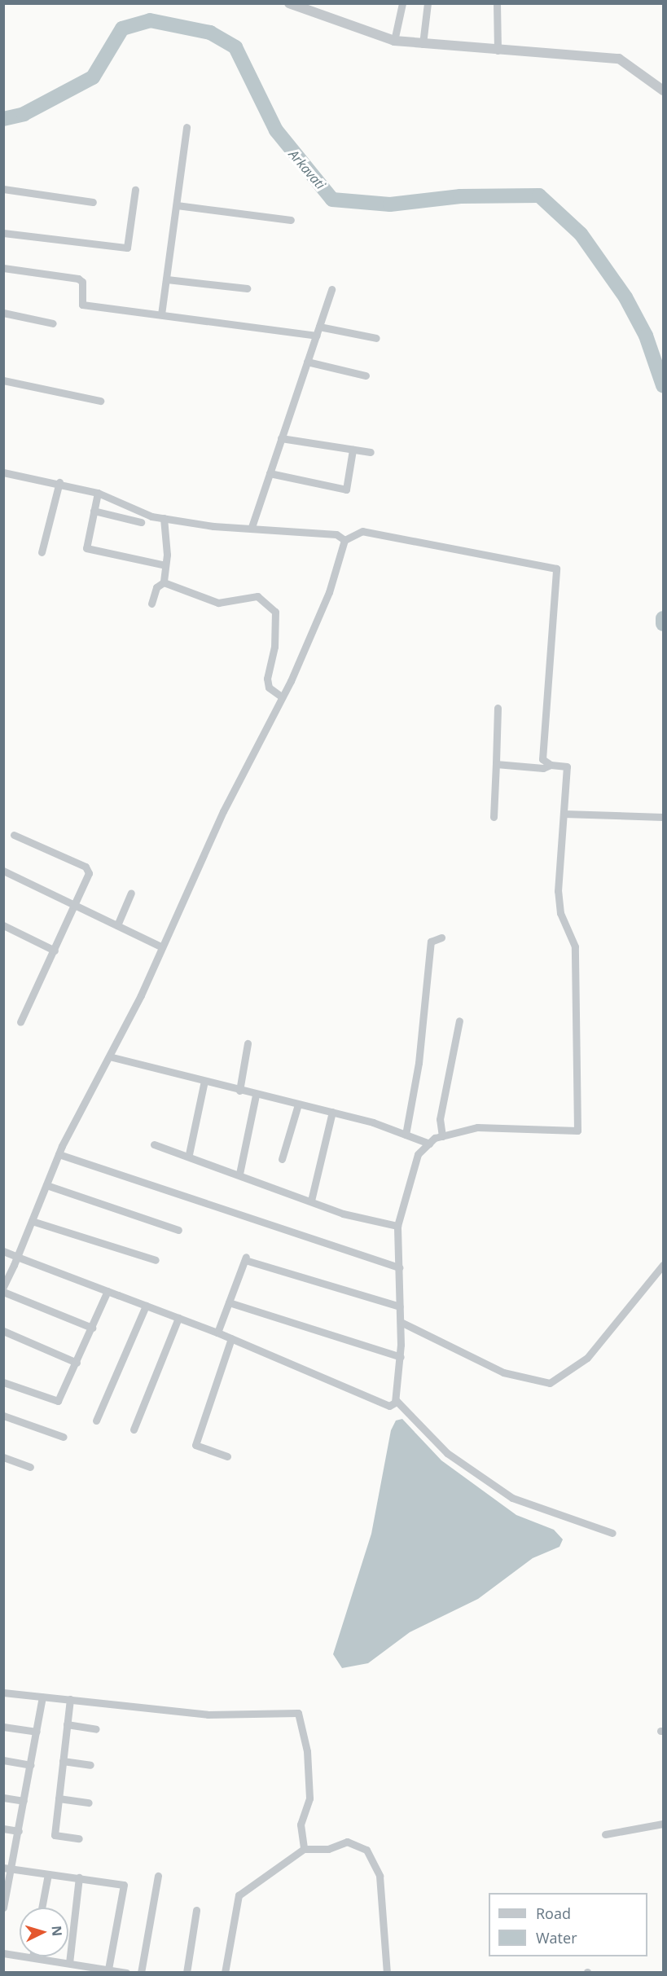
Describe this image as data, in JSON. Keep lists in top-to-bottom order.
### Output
{
  "water": ["Arkavati"],
  "legend": ["Road", "Water"],
  "north": "right"
}
